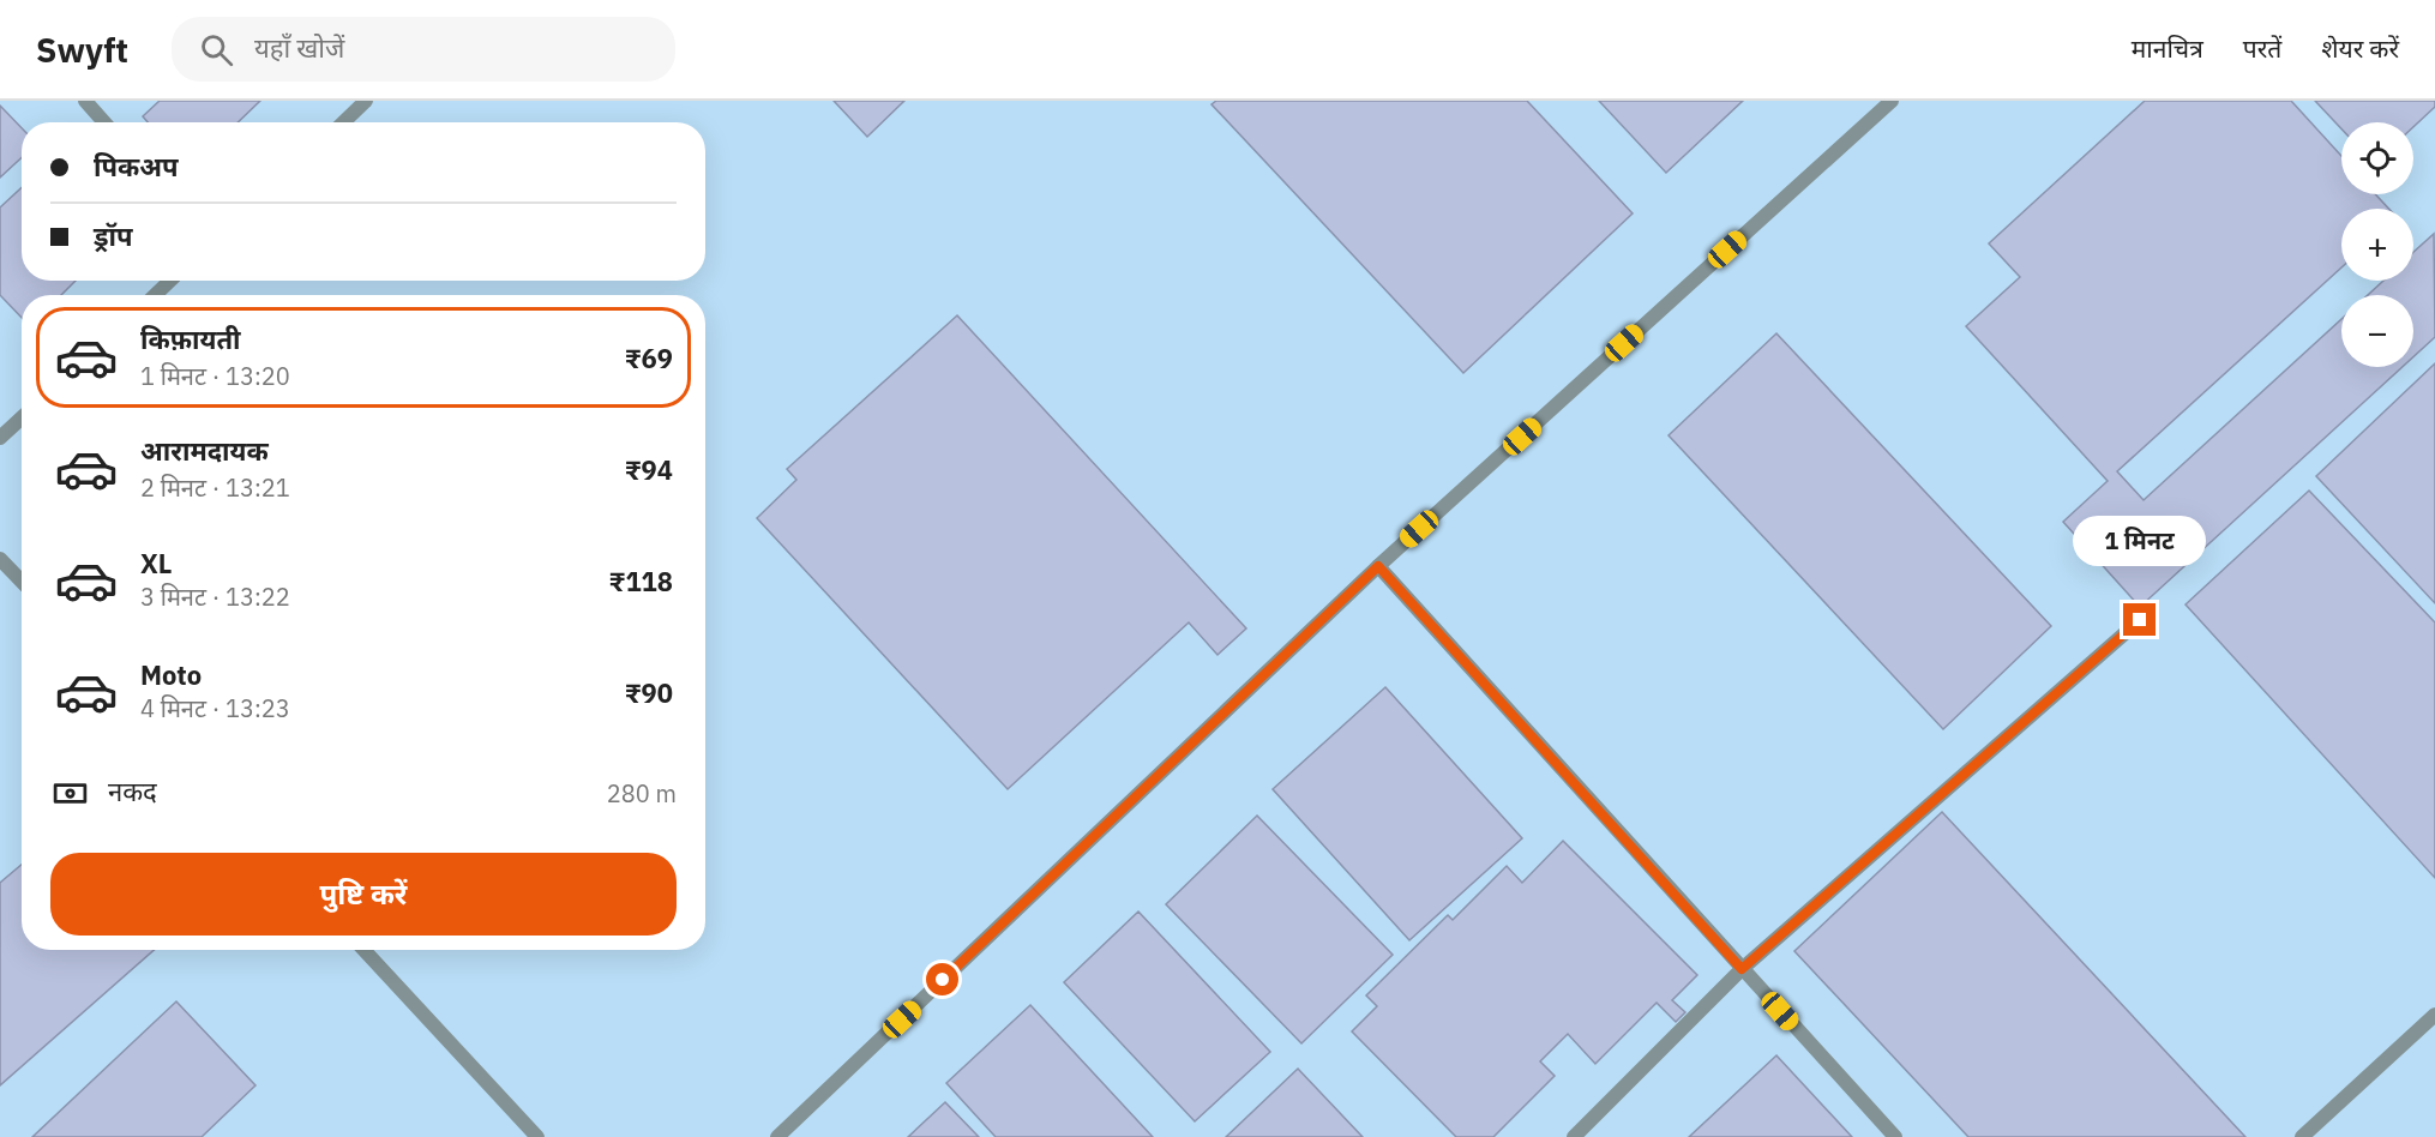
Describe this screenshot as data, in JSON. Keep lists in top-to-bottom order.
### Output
{
  "page": {
    "header": "Swyft",
    "search": "यहाँ खोजें",
    "nav": ["मानचित्र", "परतें", "शेयर करें"],
    "map_buttons": ["+", "−"],
    "banner": ["पिकअप", "ड्रॉप"],
    "list": [
      {
        "name": "किफ़ायती",
        "note": "1 मिनट · 13:20",
        "value": "₹69"
      },
      {
        "name": "आरामदायक",
        "note": "2 मिनट · 13:21",
        "value": "₹94"
      },
      {
        "name": "XL",
        "note": "3 मिनट · 13:22",
        "value": "₹118"
      },
      {
        "name": "Moto",
        "note": "4 मिनट · 13:23",
        "value": "₹90"
      }
    ],
    "bubble": "1 मिनट",
    "pay": ["नकद", "280 m"],
    "buttons": "पुष्टि करें"
  }
}
